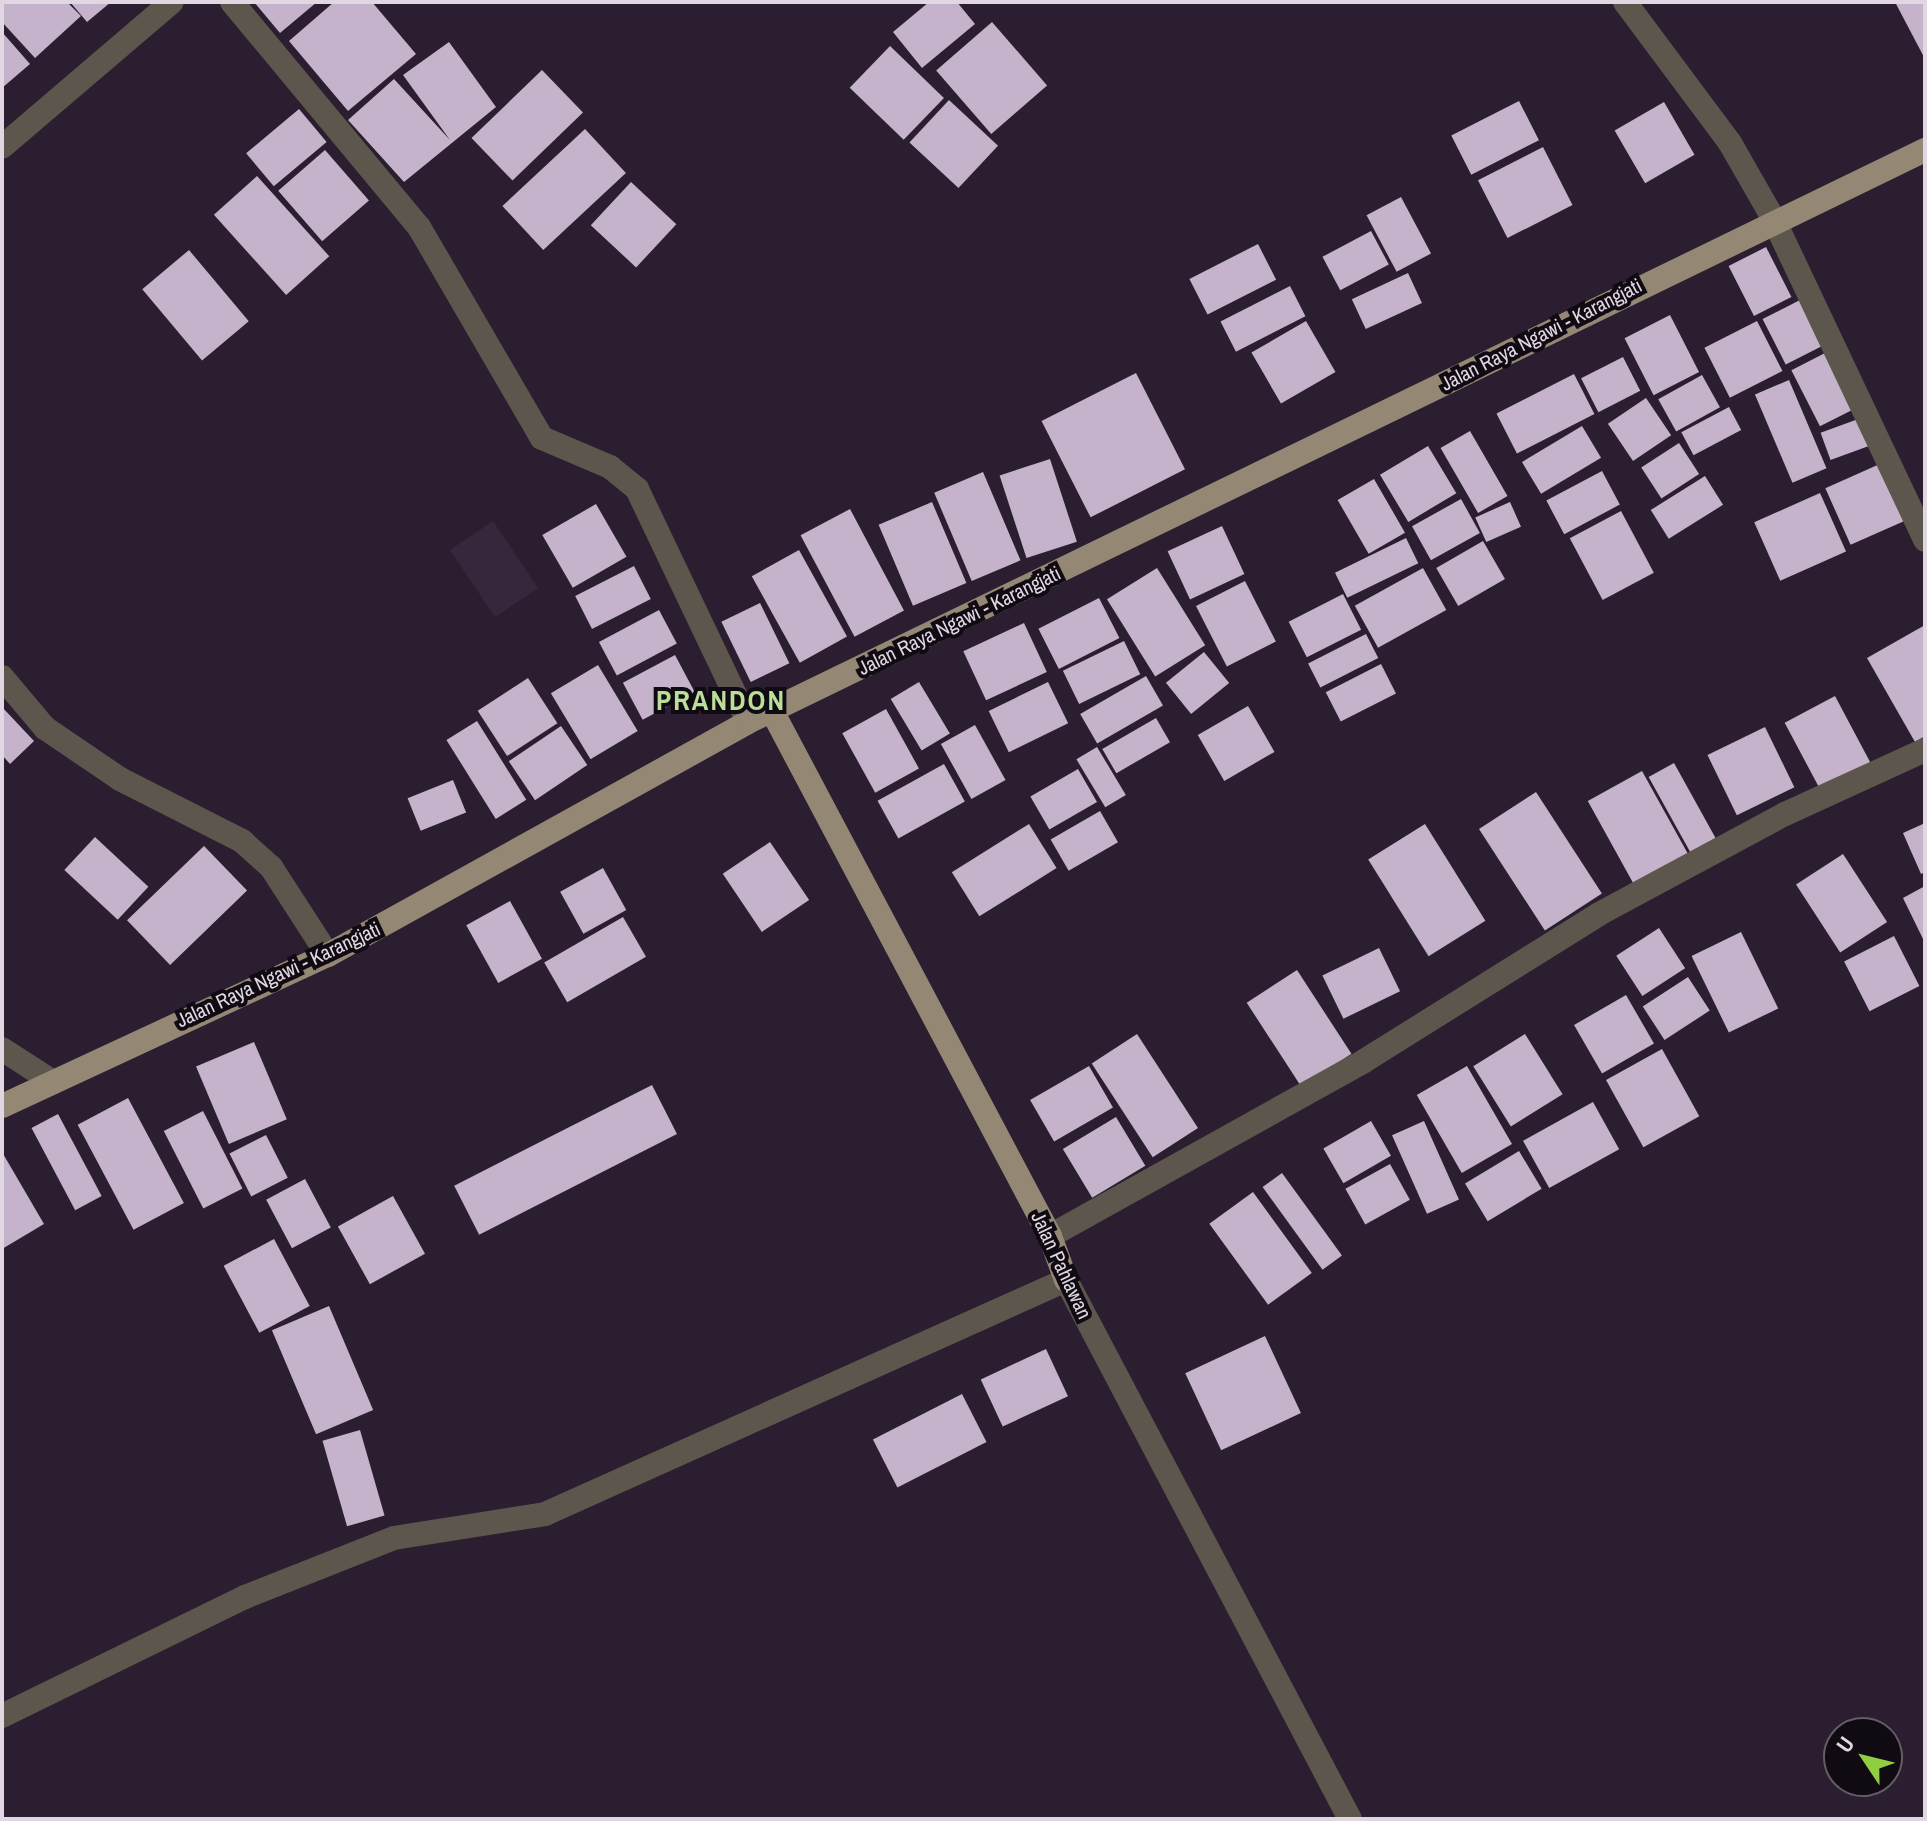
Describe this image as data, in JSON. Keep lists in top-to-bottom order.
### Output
{
  "streets": {
    "main road": ["Jalan Raya Ngawi - Karangjati", "Jalan Pahlawan"]
  },
  "crossings": [
    ["Jalan Raya Ngawi - Karangjati", "Jalan Pahlawan"]
  ],
  "districts": ["PRANDON"],
  "north": "top left"
}
